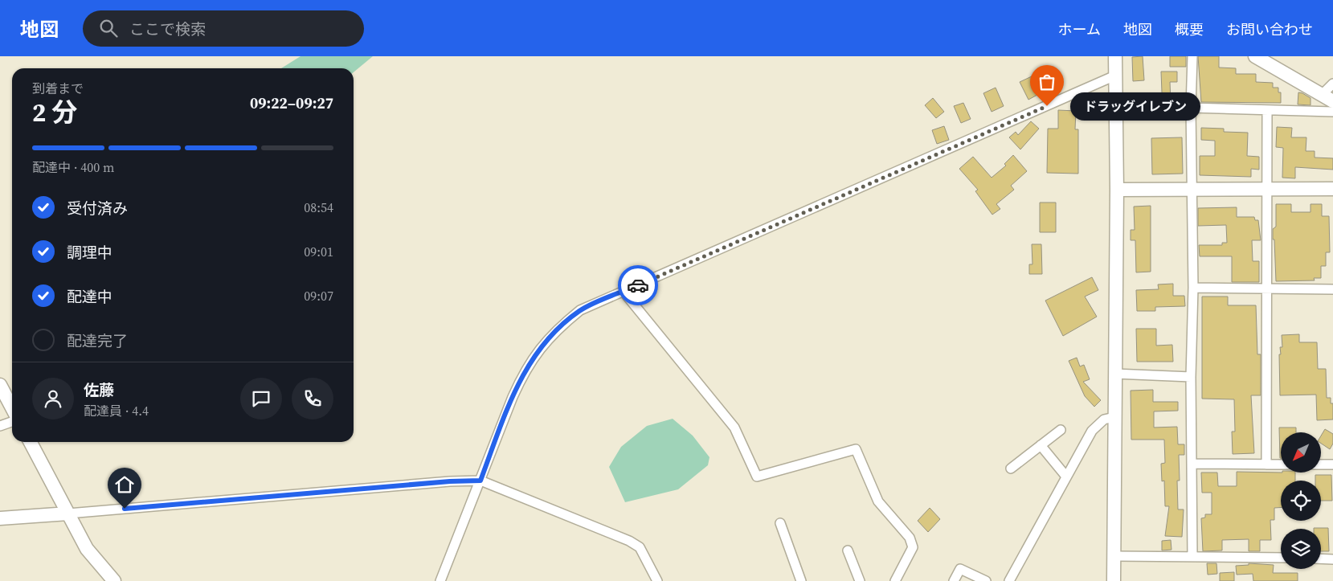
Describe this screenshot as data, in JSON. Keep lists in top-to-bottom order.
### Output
{
  "places": ["ドラッグイレブン"],
  "north": "bottom left",
  "page": {
    "header": "地図",
    "search": "ここで検索",
    "nav": [
      "ホーム",
      "地図",
      "概要",
      "お問い合わせ"
    ],
    "heading": ["2 分", "到着まで", "09:22–09:27"],
    "panel": ["佐藤", "配達員 · 4.4"],
    "bubble": "ドラッグイレブン",
    "bar": "配達中 · 400 m",
    "list": [
      ["受付済み", "08:54"],
      ["調理中", "09:01"],
      ["配達中", "09:07"],
      "配達完了"
    ]
  }
}
